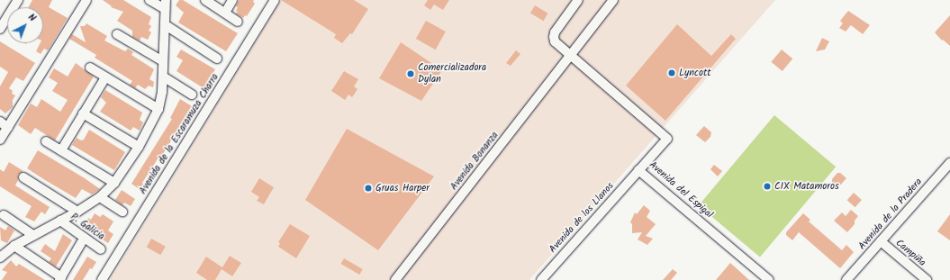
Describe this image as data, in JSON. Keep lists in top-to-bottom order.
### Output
{
  "streets": {
    "street": [
      "Avenida de la Escaramuza Charra",
      "Avenida Bonanza",
      "Avenida del Espigal",
      "Avenida de la Pradera",
      "Avenida de los Llanos",
      "P. Galicia",
      "Campiña"
    ]
  },
  "crossings": [
    ["Avenida Bonanza", "Avenida del Espigal"],
    ["Avenida del Espigal", "Avenida de los Llanos"],
    ["Avenida de la Pradera", "Campiña"]
  ],
  "places": [
    "Lyncott",
    "Comercializadora Dylan",
    "CIX Matamoros",
    "Gruas Harper"
  ],
  "north": "top right"
}
